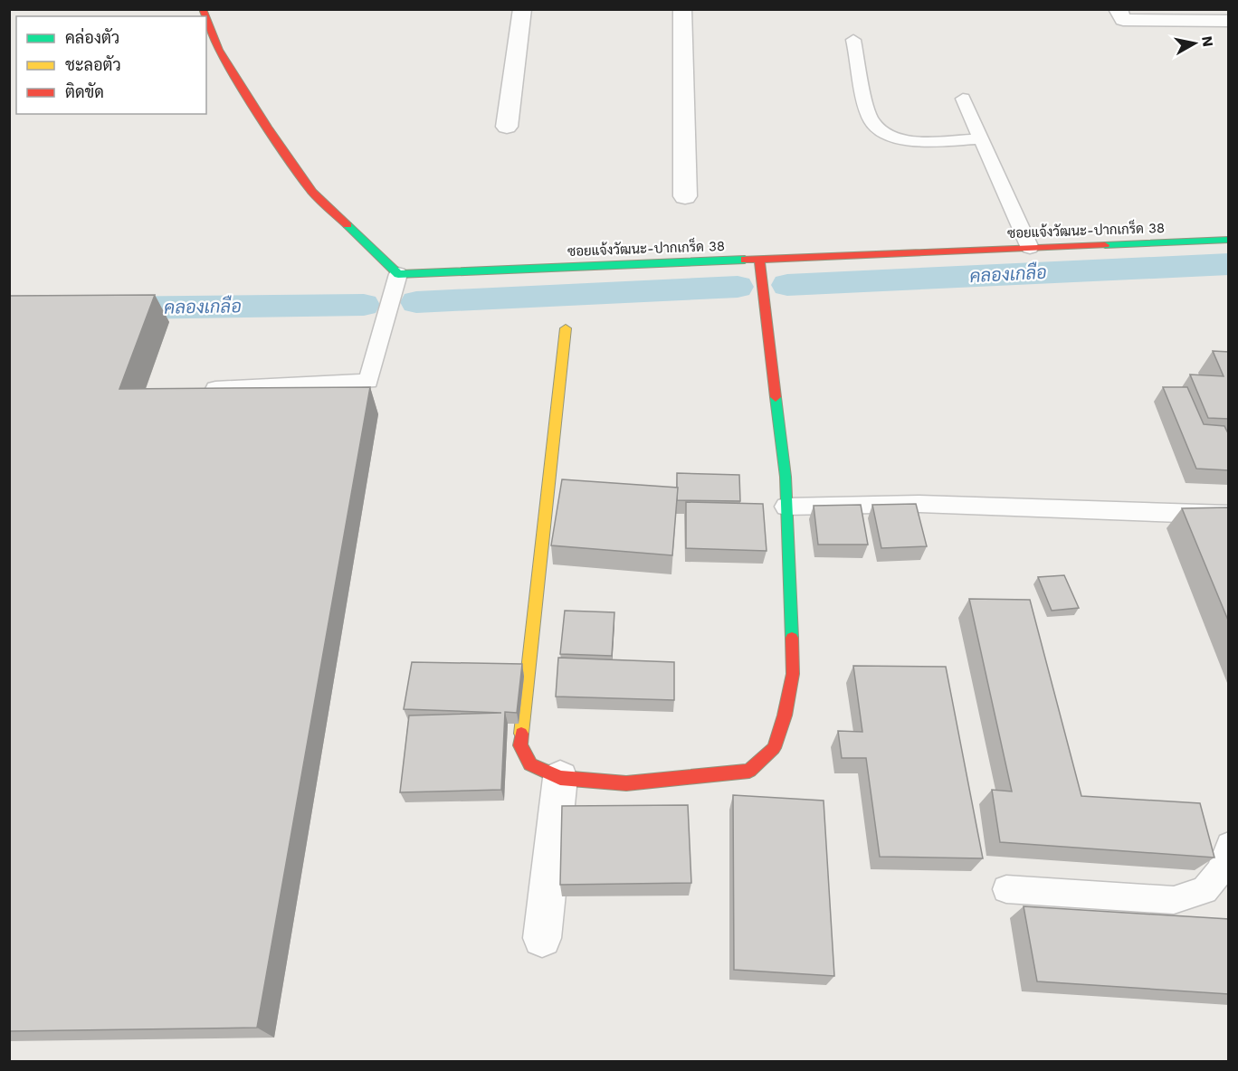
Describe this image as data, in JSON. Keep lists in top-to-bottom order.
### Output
{
  "streets": {
    "street": ["ซอยแจ้งวัฒนะ-ปากเกร็ด 38"]
  },
  "water": ["คลองเกลือ"],
  "legend": ["คล่องตัว", "ชะลอตัว", "ติดขัด"],
  "north": "right"
}
